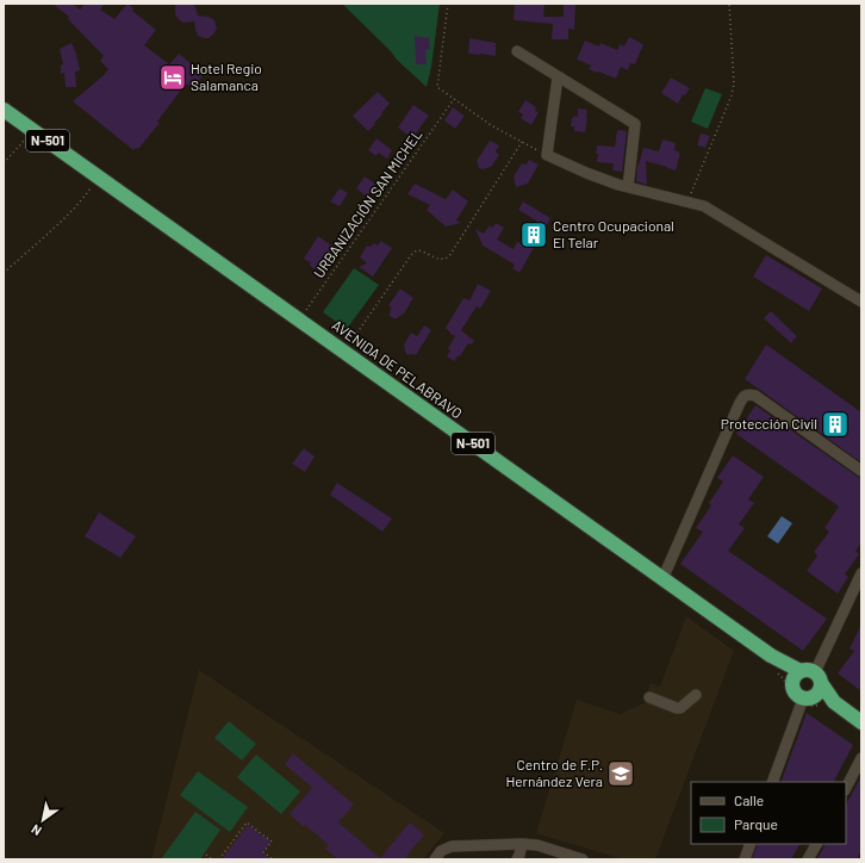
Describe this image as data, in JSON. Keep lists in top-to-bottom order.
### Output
{
  "streets": {
    "highway": ["N-501", "AVENIDA DE PELABRAVO"],
    "path": ["URBANIZACIÓN SAN MICHEL"]
  },
  "crossings": [
    ["N-501", "AVENIDA DE PELABRAVO"],
    ["URBANIZACIÓN SAN MICHEL", "AVENIDA DE PELABRAVO"]
  ],
  "places": {
    "hotel": ["Hotel Regio Salamanca"],
    "building": ["Centro Ocupacional El Telar", "Protección Civil"],
    "school or university": ["Centro de F.P. Hernández Vera"]
  },
  "legend": ["Calle", "Parque"],
  "north": "bottom left"
}
